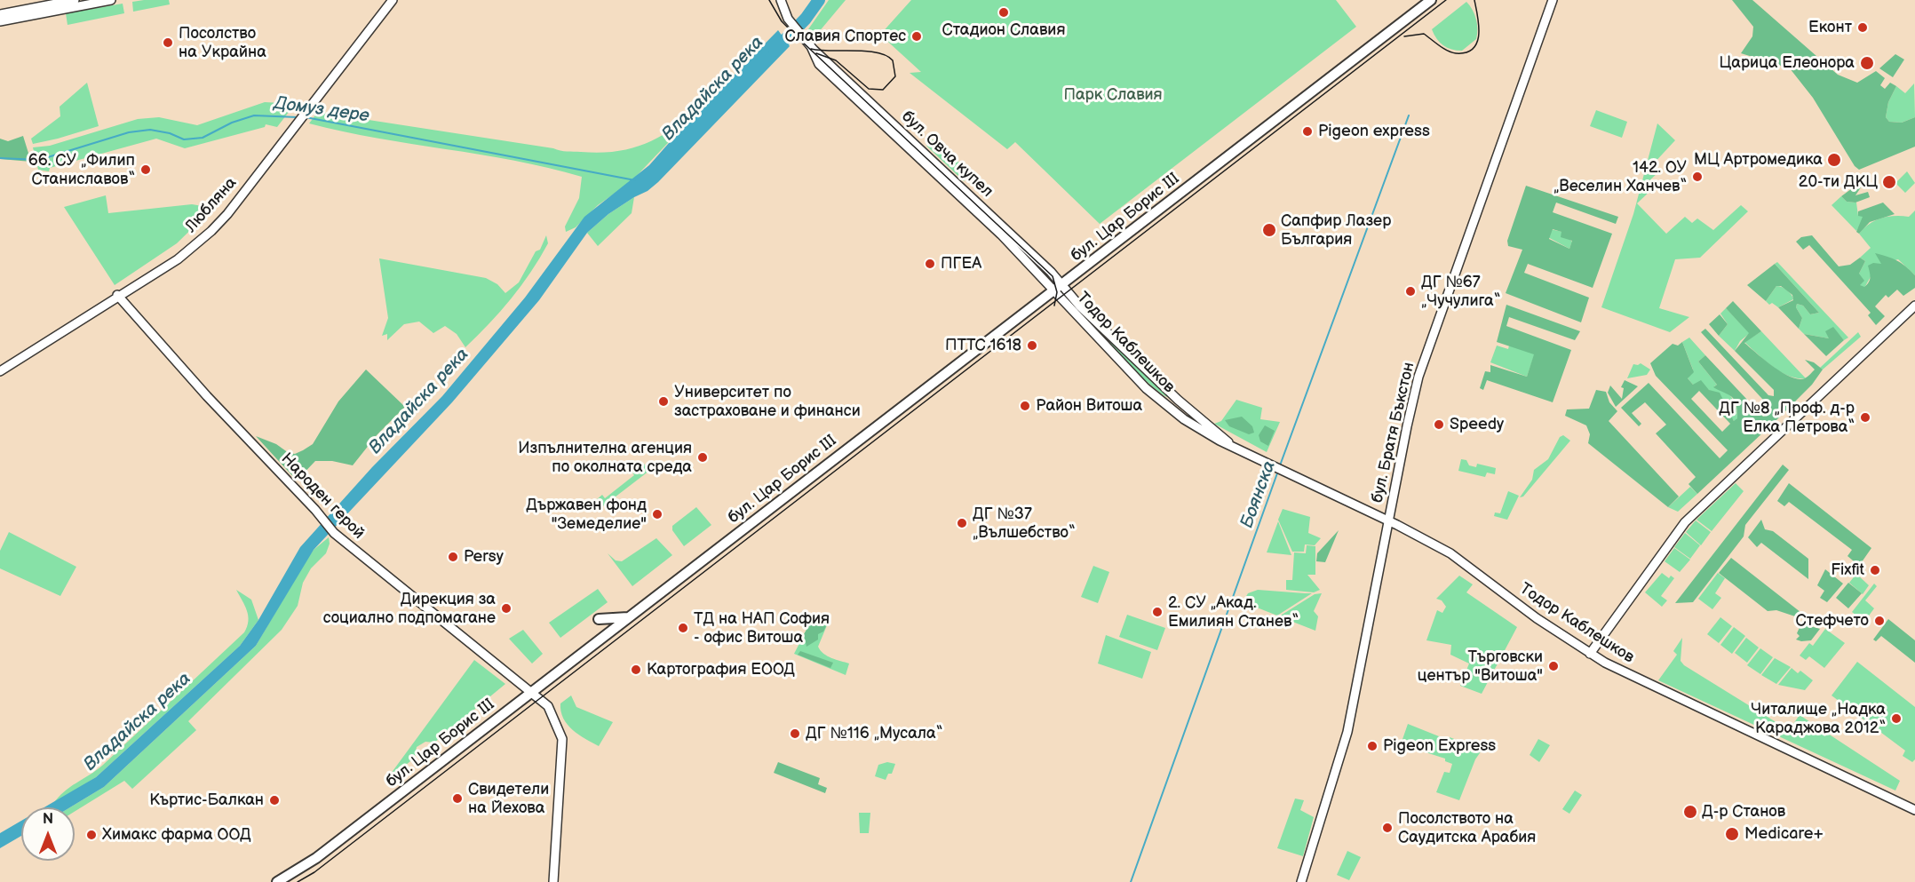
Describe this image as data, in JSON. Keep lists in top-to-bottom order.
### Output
{
  "streets": {
    "main road": ["бул. Цар Борис III"],
    "street": [
      "бул. Овча купел",
      "Любляна",
      "Тодор Каблешков",
      "бул. Братя Бъкстон",
      "Народен герой"
    ]
  },
  "crossings": [
    ["бул. Овча купел", "бул. Цар Борис III"],
    ["бул. Овча купел", "Тодор Каблешков"],
    ["Любляна", "Народен герой"],
    ["бул. Цар Борис III", "Тодор Каблешков"],
    ["бул. Цар Борис III", "Народен герой"],
    ["Тодор Каблешков", "бул. Братя Бъкстон"]
  ],
  "water": ["Владайска река", "Домуз дере", "Боянска"],
  "parks": ["Парк Славия"],
  "places": [
    "Стадион Славия",
    "Еконт",
    "Славия Спортес",
    "Посолство на Украйна",
    "Царица Елеонора",
    "Pigeon express",
    "МЦ Артромедика",
    "66. СУ „Филип Станиславов“",
    "142. ОУ „Веселин Ханчев“",
    "20-ти ДКЦ",
    "Сапфир Лазер България",
    "ПГЕА",
    "ДГ №67 „Чучулига“",
    "ПТТС 1618",
    "Университет по застраховане и финанси",
    "Район Витоша",
    "ДГ №8 „Проф. д-р Елка Петрова“",
    "Speedy",
    "Изпълнителна агенция по околната среда",
    "Държавен фонд \"Земеделие\"",
    "ДГ №37 „Вълшебство“",
    "Persy",
    "Fixfit",
    "Дирекция за социално подпомагане",
    "2. СУ „Акад. Емилиян Станев“",
    "Стефчето",
    "ТД на НАП София - офис Витоша",
    "Търговски център \"Витоша\"",
    "Картография ЕООД",
    "Читалище „Надка Караджова 2012“",
    "ДГ №116 „Мусала“",
    "Pigeon Express",
    "Свидетели на Йехова",
    "Къртис-Балкан",
    "Д-р Станов",
    "Посолството на Саудитска Арабия",
    "Medicare+",
    "Химакс фарма ООД"
  ],
  "north": "top"
}
